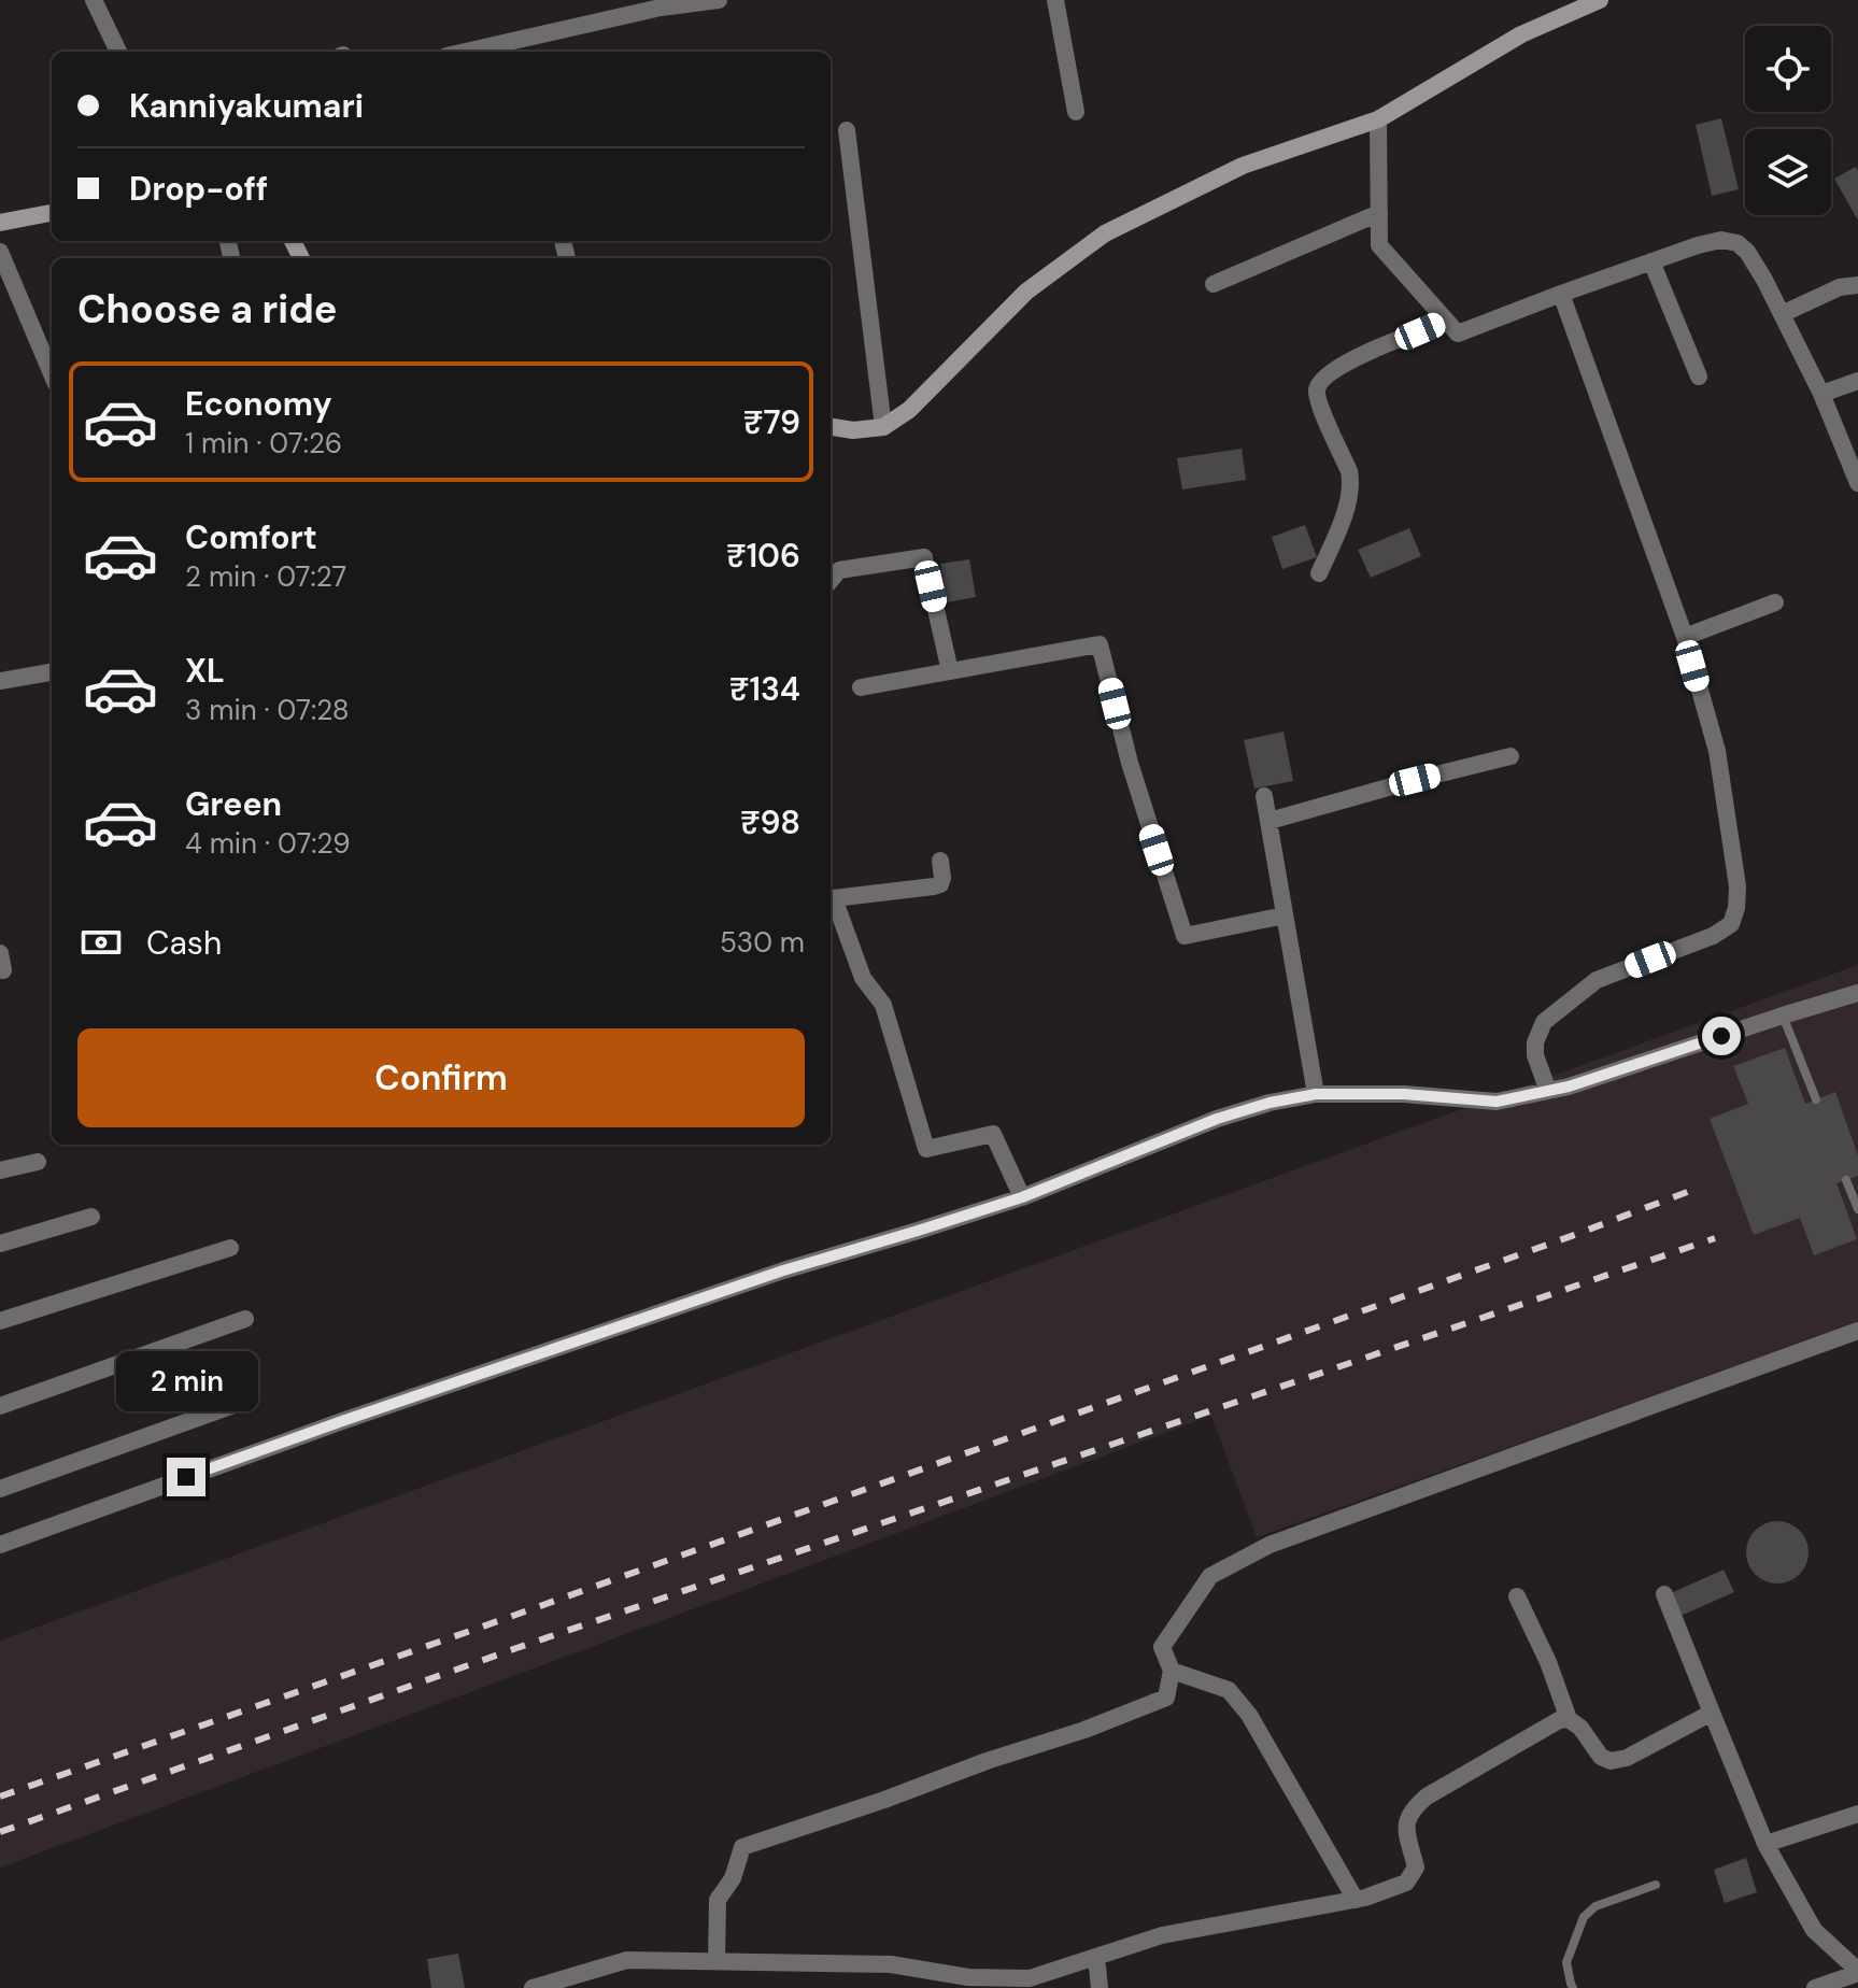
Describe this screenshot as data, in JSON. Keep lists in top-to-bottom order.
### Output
{
  "page": {
    "banner": ["Kanniyakumari", "Drop-off"],
    "heading": "Choose a ride",
    "list": [
      {
        "name": "Economy",
        "note": "1 min · 07:26",
        "value": "₹79"
      },
      {
        "name": "Comfort",
        "note": "2 min · 07:27",
        "value": "₹106"
      },
      {
        "name": "XL",
        "note": "3 min · 07:28",
        "value": "₹134"
      },
      {
        "name": "Green",
        "note": "4 min · 07:29",
        "value": "₹98"
      }
    ],
    "pay": ["Cash", "530 m"],
    "buttons": "Confirm",
    "bubble": "2 min"
  }
}
